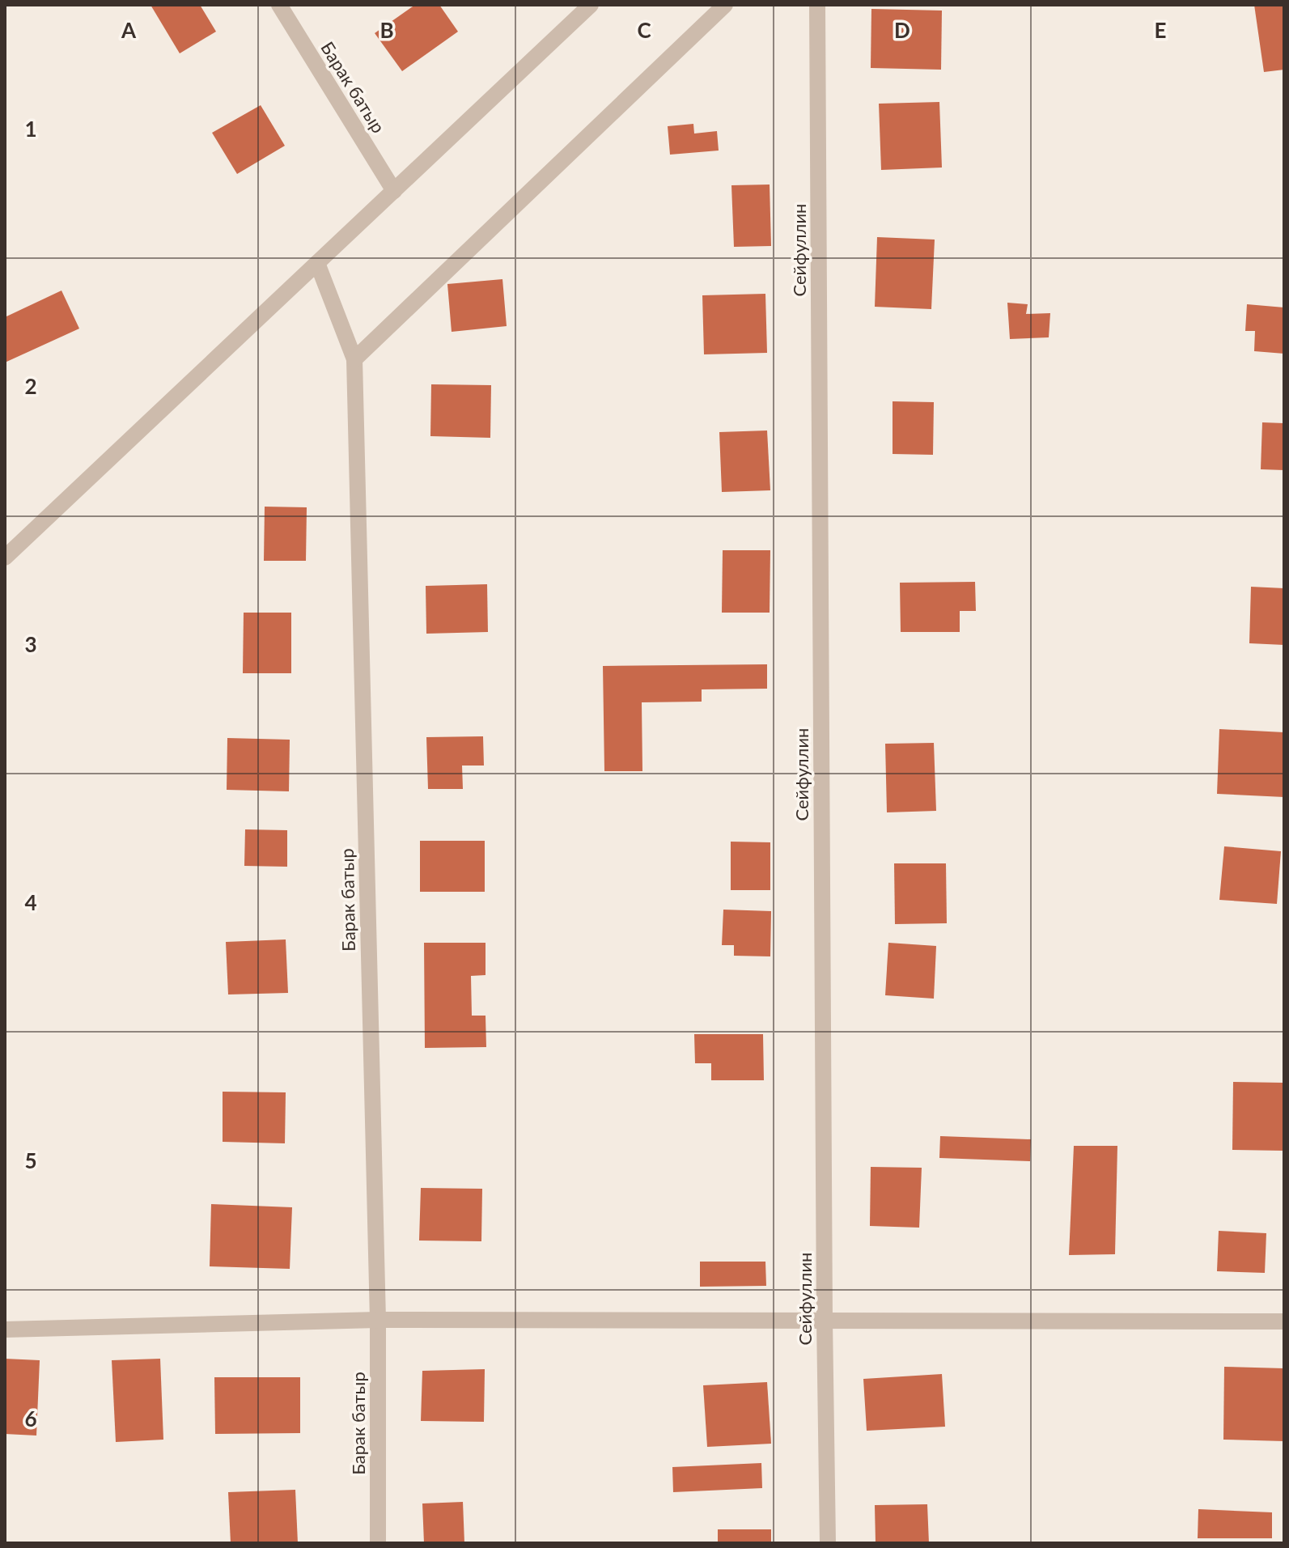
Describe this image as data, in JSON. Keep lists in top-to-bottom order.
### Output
{
  "streets": {
    "street": ["Барак батыр", "Сейфуллин"]
  },
  "grid": {
    "columns": [
      "A",
      "B",
      "C",
      "D",
      "E"
    ],
    "rows": [
      "1",
      "2",
      "3",
      "4",
      "5",
      "6"
    ]
  }
}
